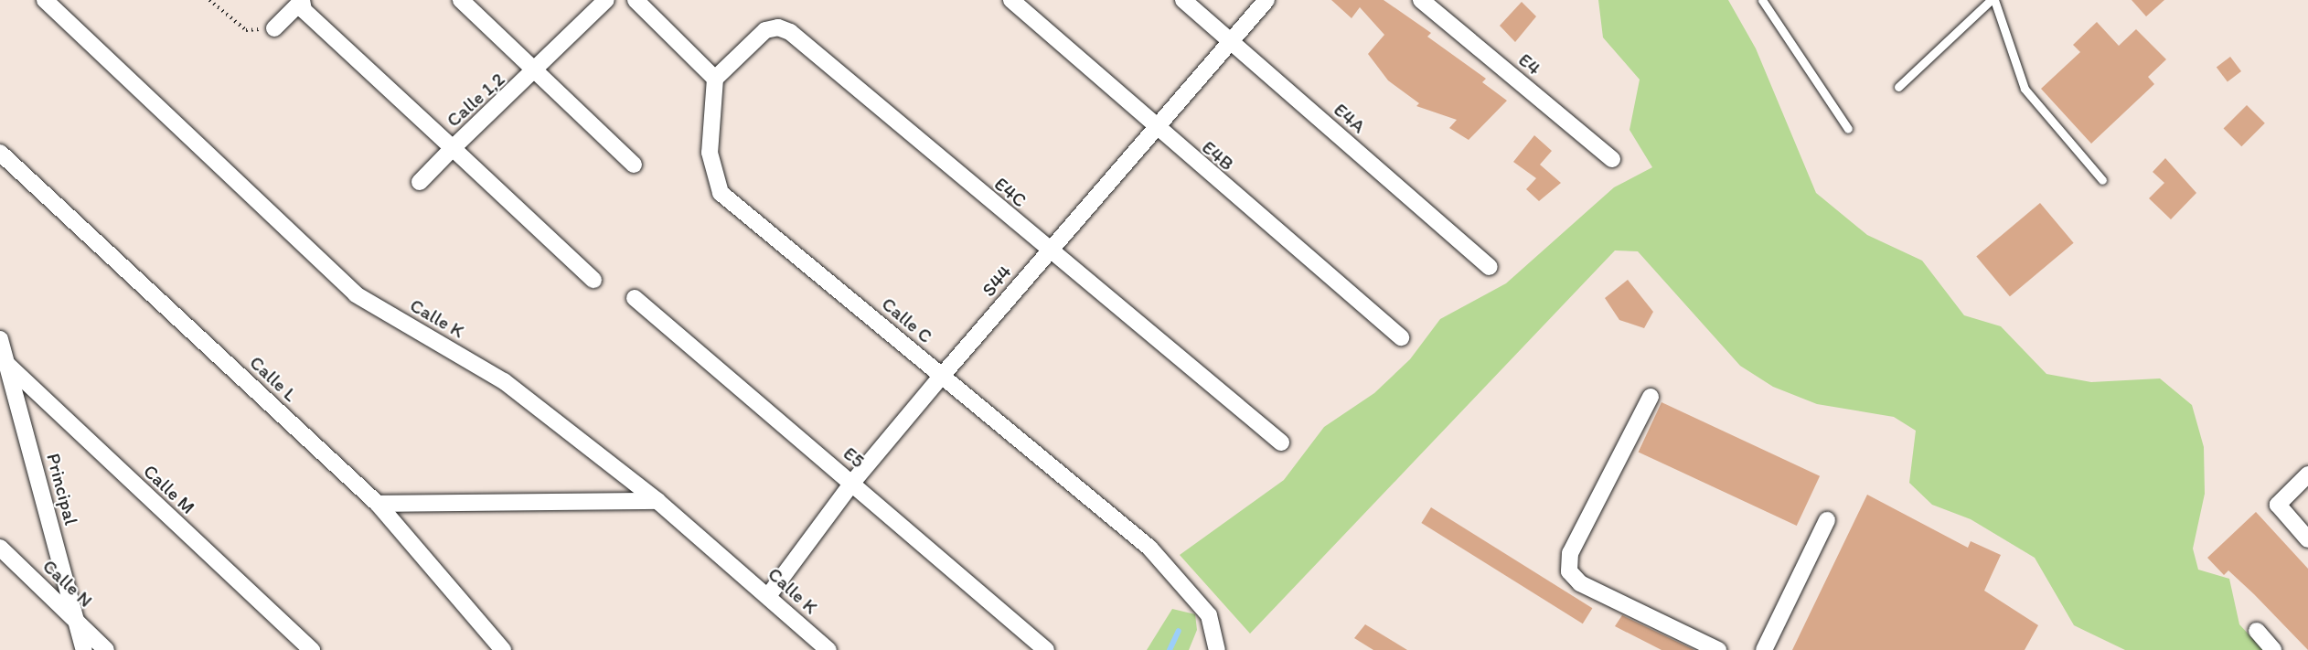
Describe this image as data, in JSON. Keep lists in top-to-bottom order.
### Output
{
  "streets": {
    "street": [
      "E4",
      "Calle 1,2",
      "E4A",
      "E4B",
      "E4C",
      "S44",
      "Calle K",
      "Calle C",
      "Calle L",
      "E5",
      "Principal",
      "Calle M",
      "Calle N"
    ]
  },
  "crossings": [
    ["E4A", "S44"],
    ["E4B", "S44"],
    ["E4C", "S44"],
    ["E4C", "Calle C"],
    ["S44", "Calle K"],
    ["S44", "Calle C"],
    ["S44", "E5"],
    ["Principal", "Calle M"],
    ["Principal", "Calle N"]
  ]
}
